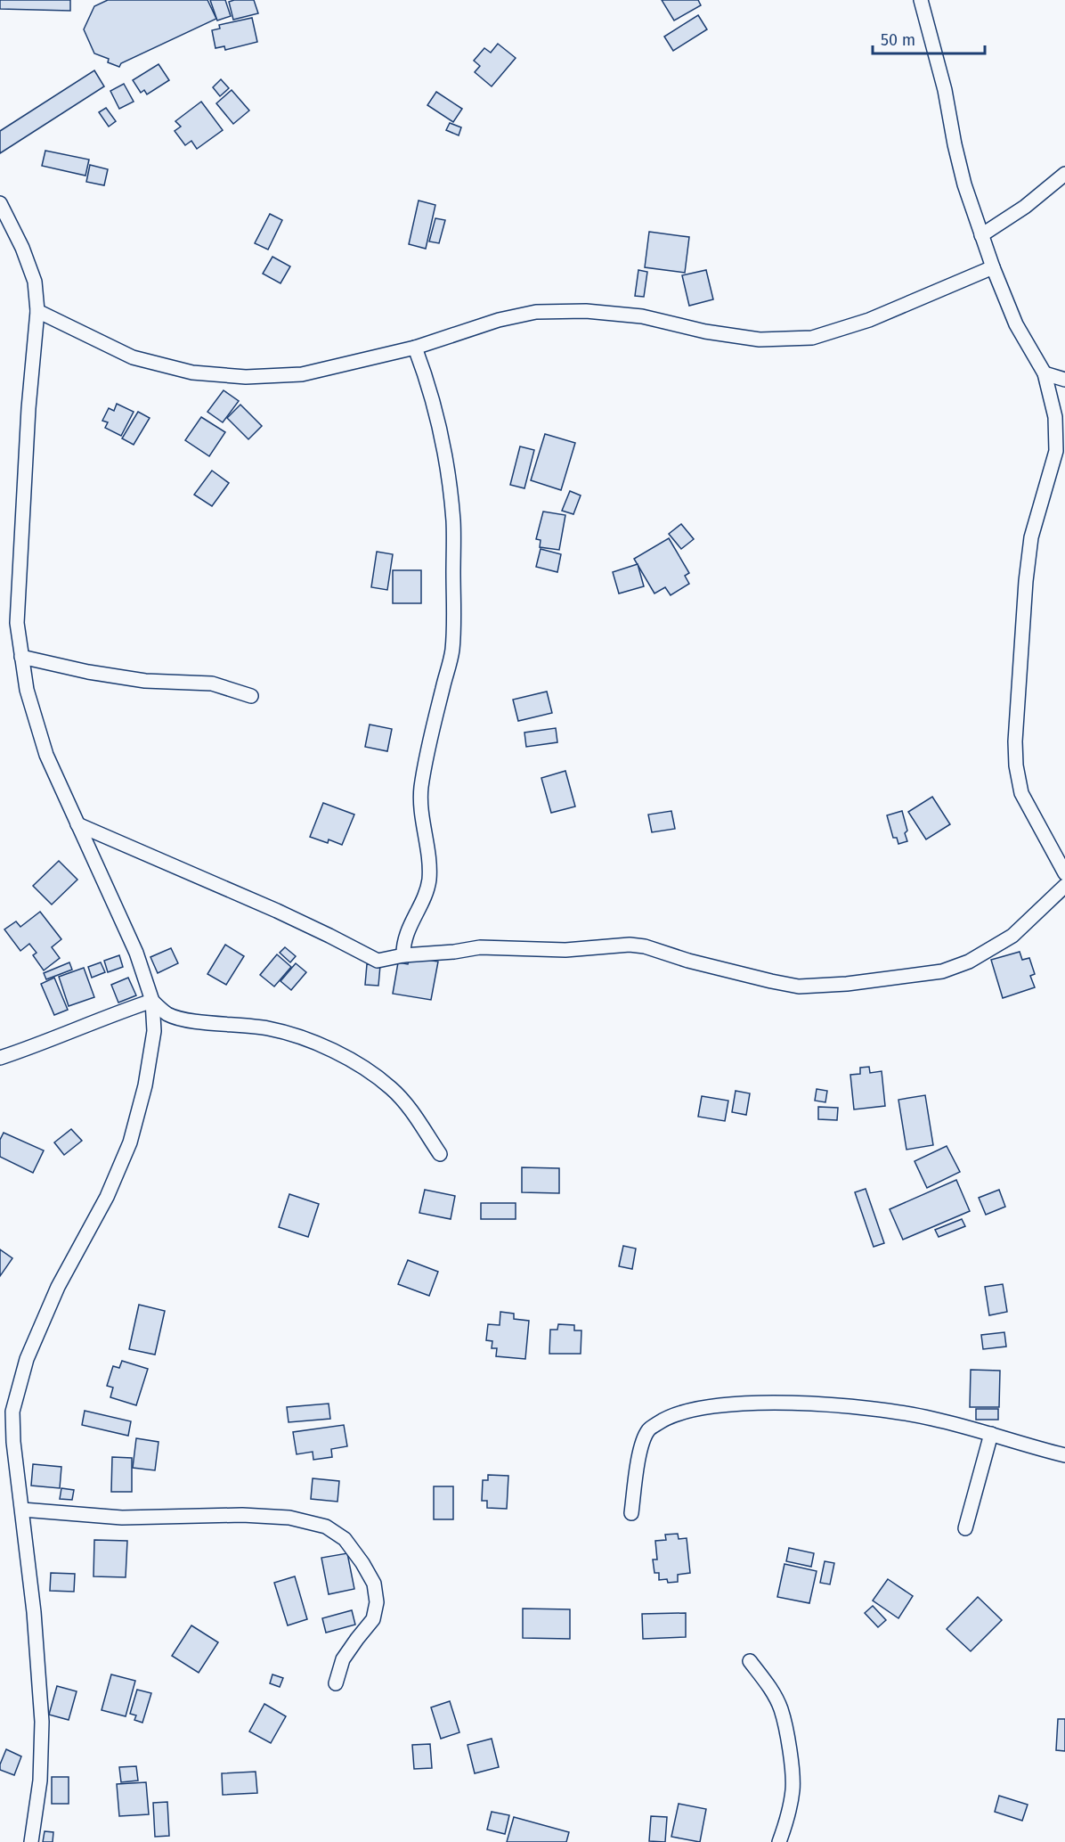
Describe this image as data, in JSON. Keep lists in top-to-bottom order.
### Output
{
  "scale_bar": "50 m"
}
